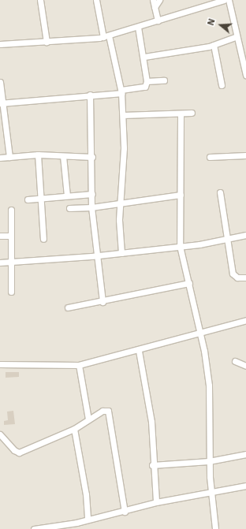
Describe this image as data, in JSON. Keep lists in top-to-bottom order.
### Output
{
  "north": "left"
}
